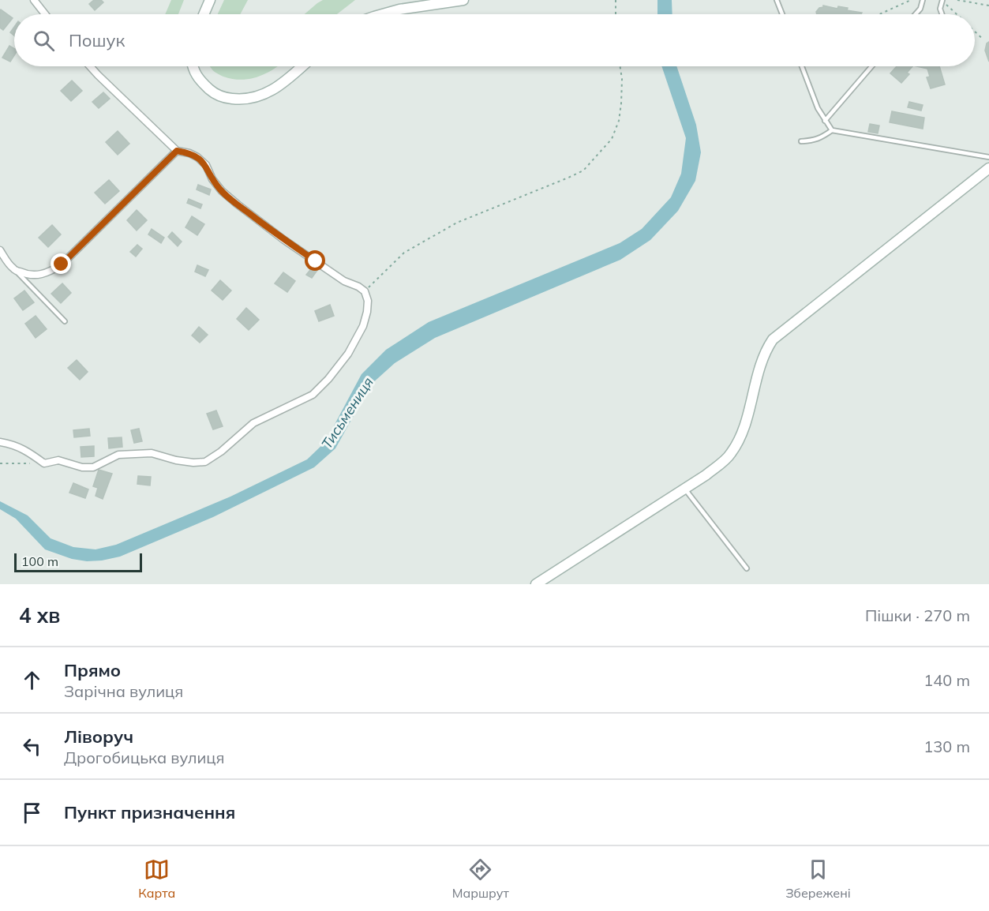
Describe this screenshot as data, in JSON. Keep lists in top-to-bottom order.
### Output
{
  "water": ["Тисьмениця"],
  "scale_bar": "100 m",
  "page": {
    "search": "Пошук",
    "scale": "100 m",
    "heading": ["4 хв", "Пішки · 270 m"],
    "list": [
      ["Прямо", "Зарічна вулиця", "140 m"],
      ["Ліворуч", "Дрогобицька вулиця", "130 m"],
      "Пункт призначення"
    ],
    "nav": ["Карта", "Маршрут", "Збережені"]
  }
}
